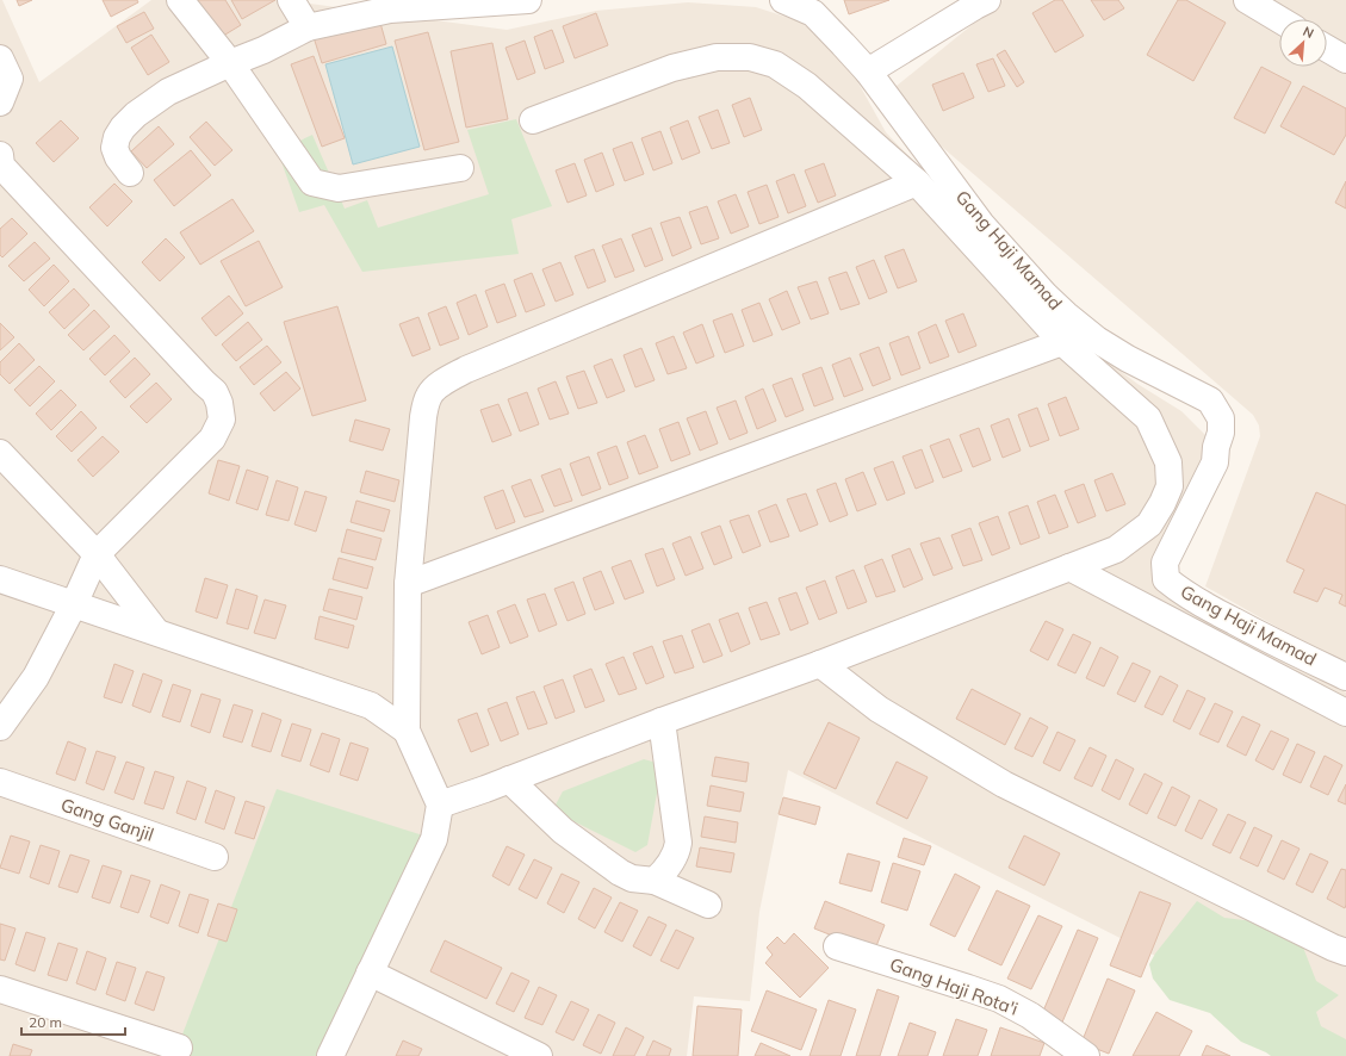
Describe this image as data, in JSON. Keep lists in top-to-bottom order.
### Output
{
  "streets": {
    "street": ["Gang Haji Mamad", "Gang Ganjil", "Gang Haji Rota'i"]
  },
  "scale_bar": "20 m",
  "north": "top right"
}
